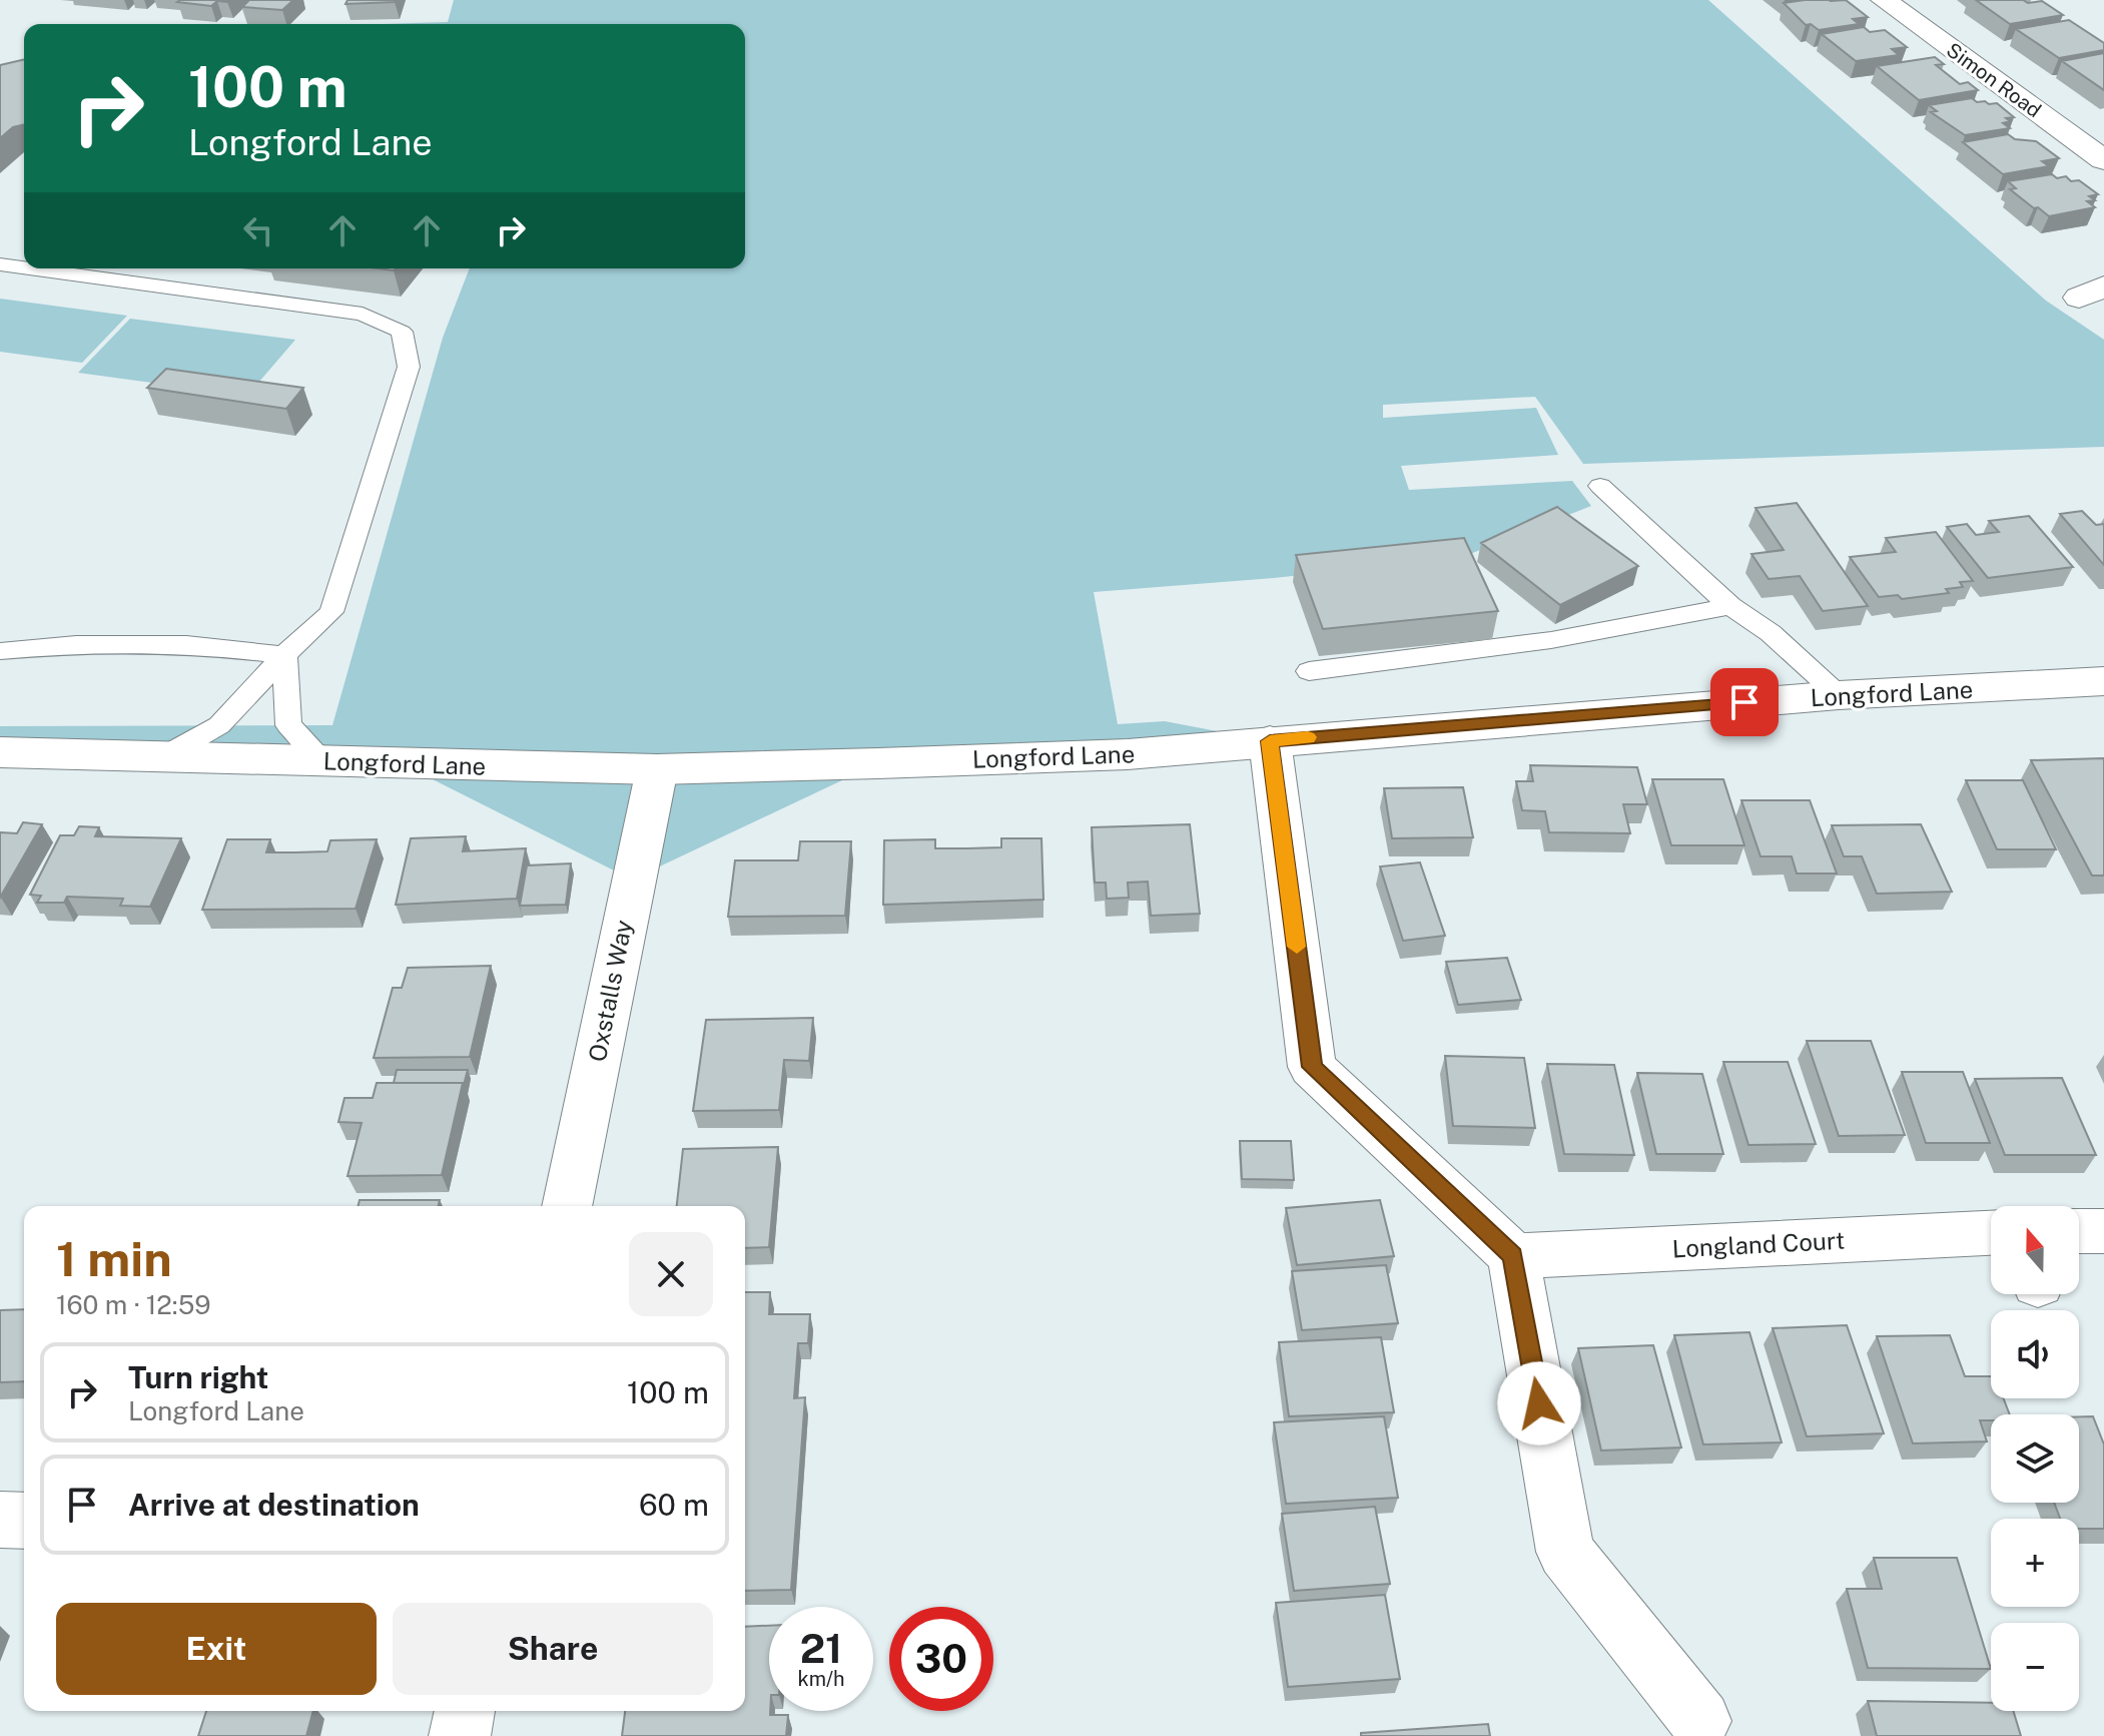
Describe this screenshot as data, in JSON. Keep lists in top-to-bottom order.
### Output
{
  "streets": {
    "street": [
      "Simon Road",
      "Longford Lane",
      "Oxstalls Way",
      "Longland Court"
    ]
  },
  "crossings": [
    ["Longford Lane", "Oxstalls Way"]
  ],
  "north": "top",
  "page": {
    "turn": ["100 m", "Longford Lane"],
    "map_buttons": ["+", "−"],
    "heading": ["1 min", "160 m · 12:59"],
    "list": [
      {
        "name": "Turn right",
        "note": "Longford Lane",
        "value": "100 m"
      },
      {
        "name": "Arrive at destination",
        "value": "60 m"
      }
    ],
    "buttons": ["Exit", "Share"],
    "speed": "21 km/h",
    "limit": "30"
  }
}
